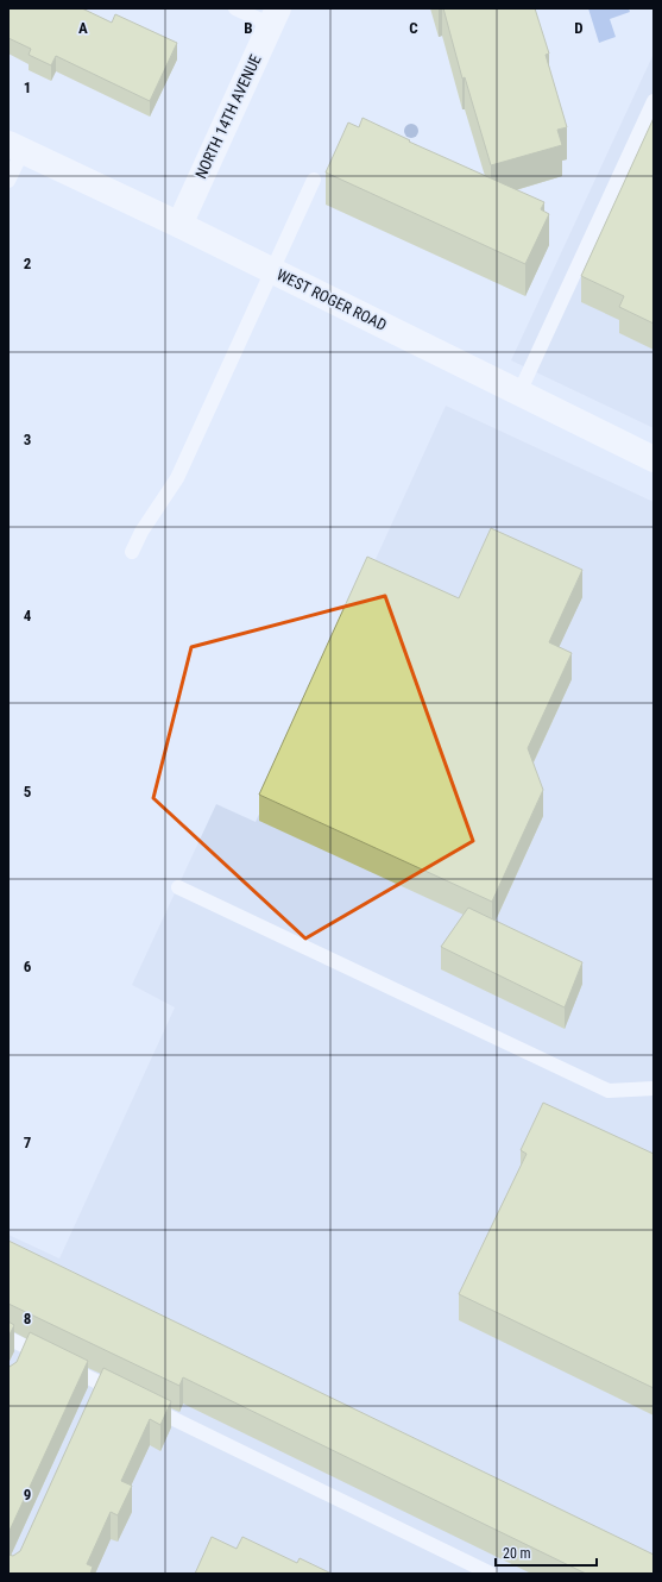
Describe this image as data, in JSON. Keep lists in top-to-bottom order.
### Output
{
  "streets": {
    "street": ["NORTH 14TH AVENUE", "WEST ROGER ROAD"]
  },
  "crossings": [
    ["NORTH 14TH AVENUE", "WEST ROGER ROAD"]
  ],
  "scale_bar": "20 m",
  "grid": {
    "columns": [
      "A",
      "B",
      "C",
      "D"
    ],
    "rows": [
      "1",
      "2",
      "3",
      "4",
      "5",
      "6",
      "7",
      "8",
      "9"
    ]
  }
}
